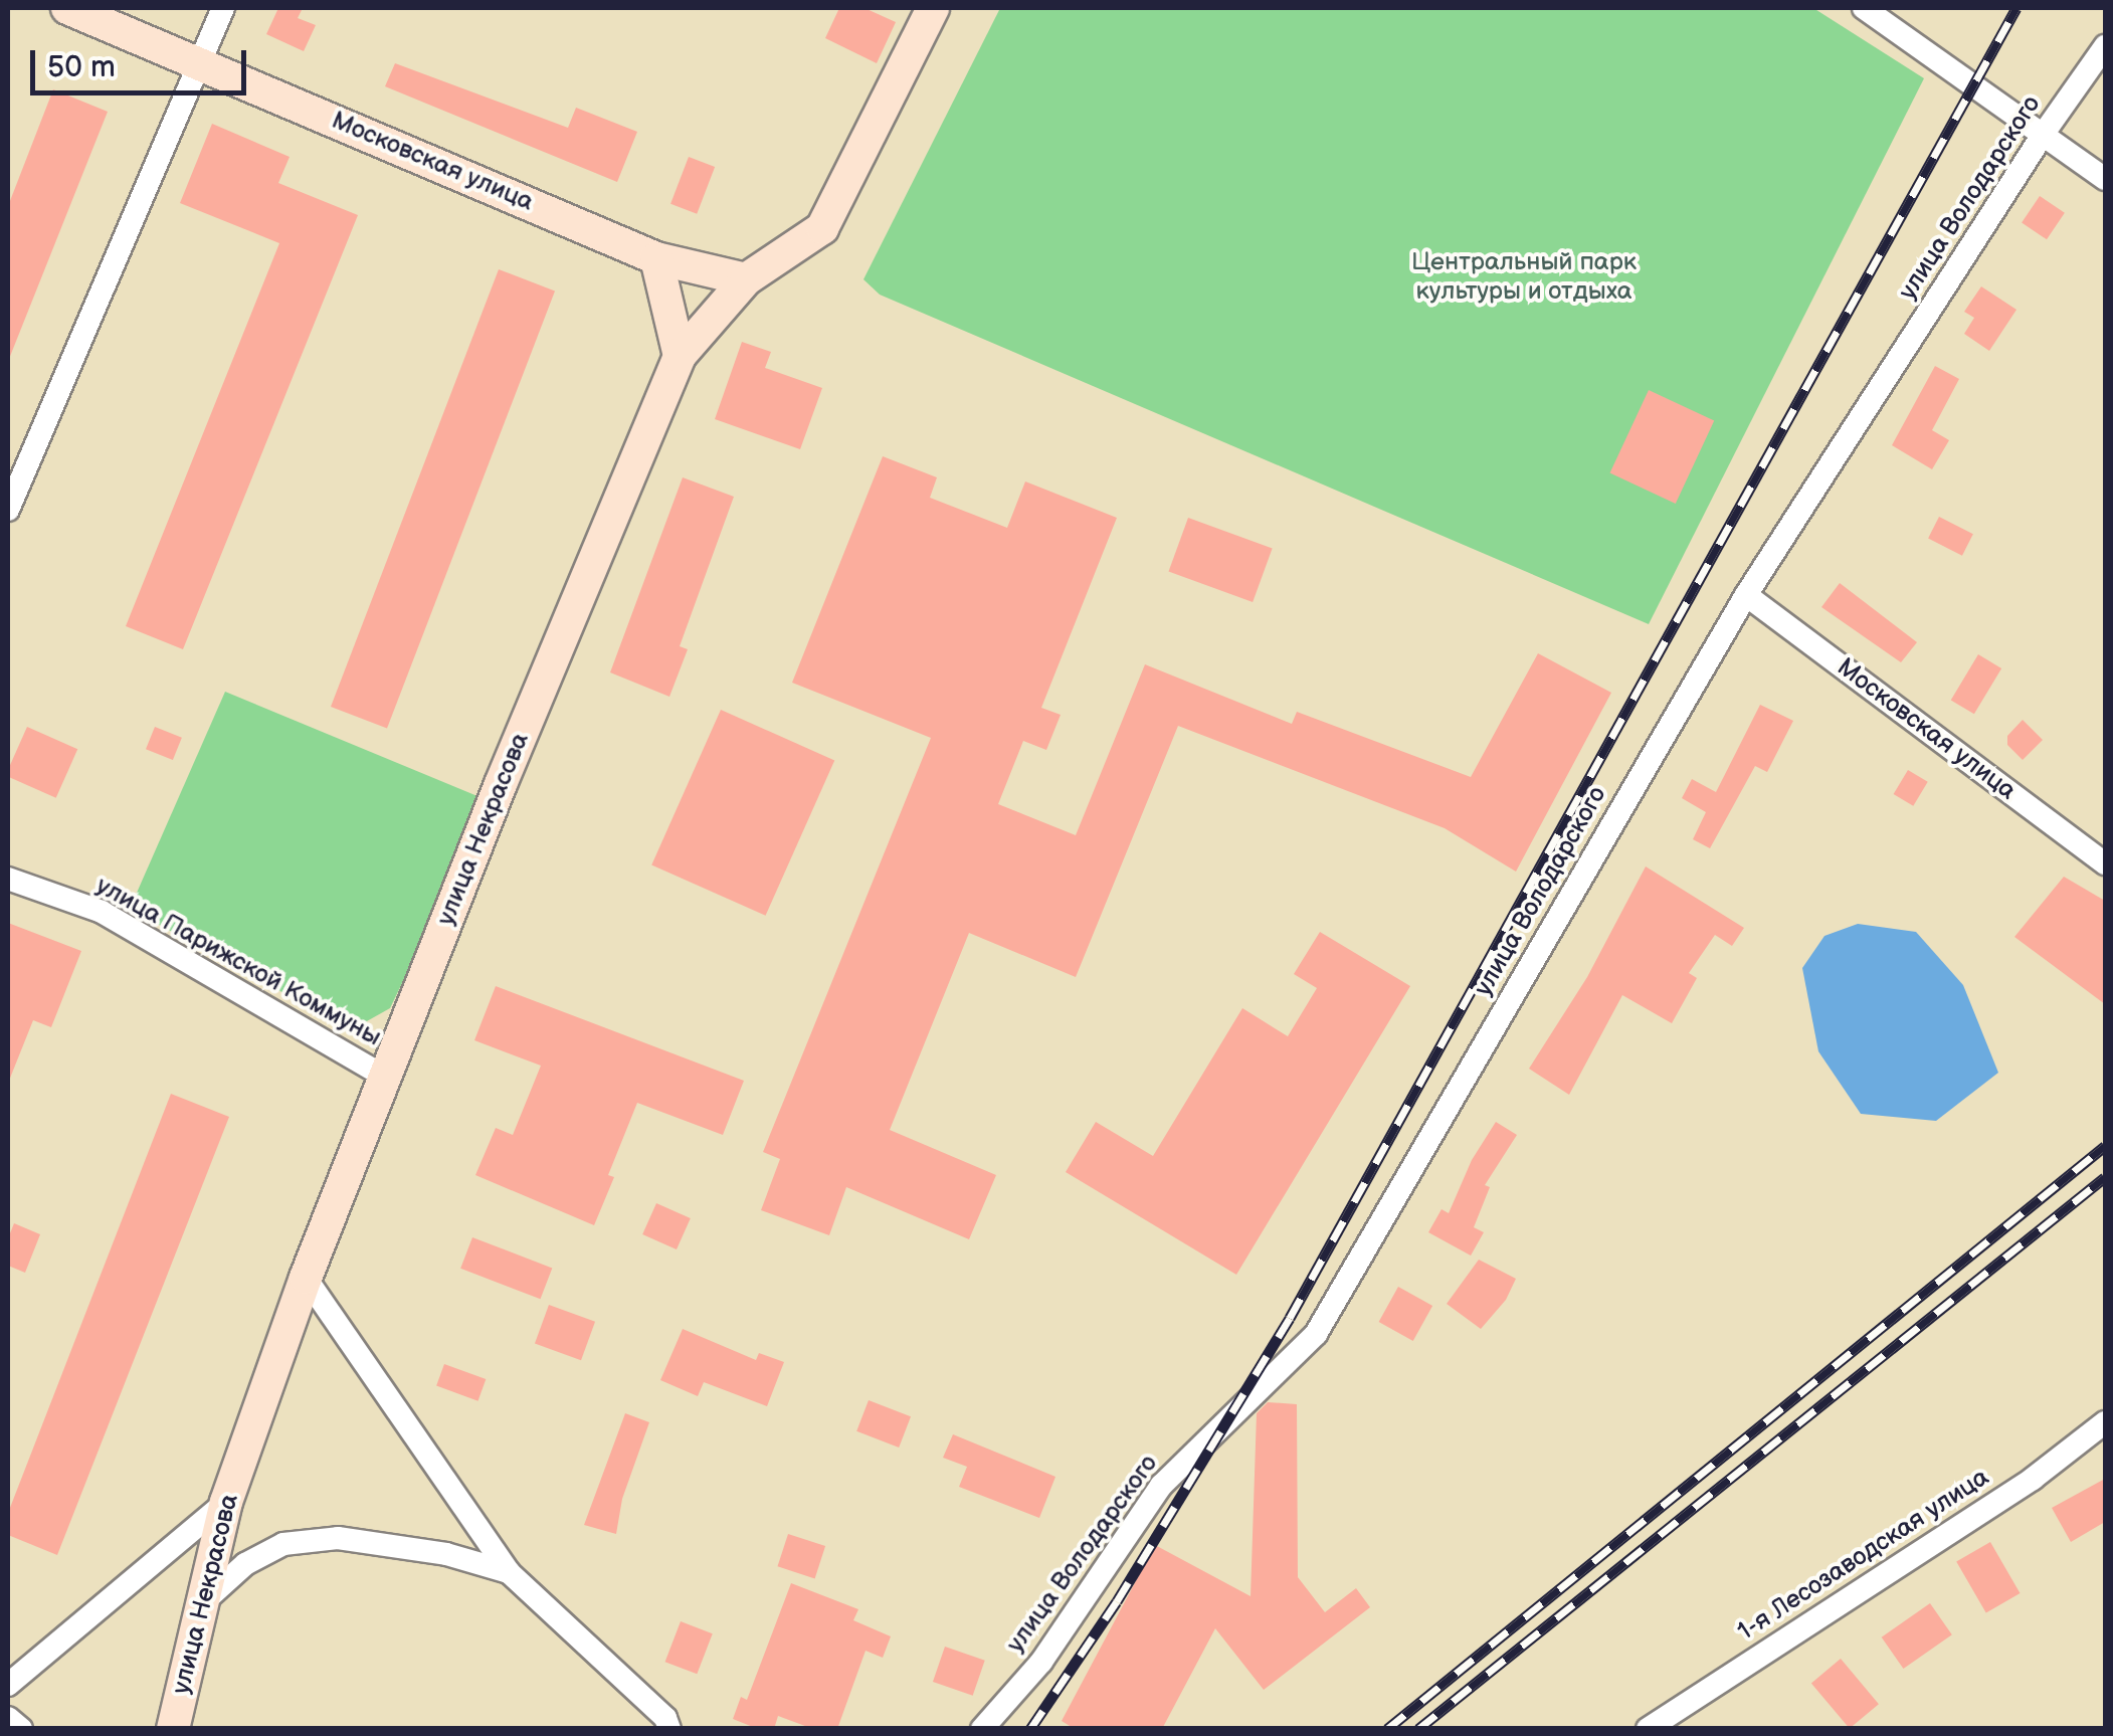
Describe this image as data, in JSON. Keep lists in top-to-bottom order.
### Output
{
  "streets": {
    "main road": ["Московская улица", "улица Некрасова"],
    "street": ["улица Володарского", "улица Парижской Коммуны", "1-я Лесозаводская улица"]
  },
  "crossings": [
    ["Московская улица", "улица Володарского"],
    ["Московская улица", "улица Некрасова"],
    ["улица Некрасова", "улица Парижской Коммуны"]
  ],
  "parks": ["Центральный парк культуры и отдыха"],
  "scale_bar": "50 m"
}
